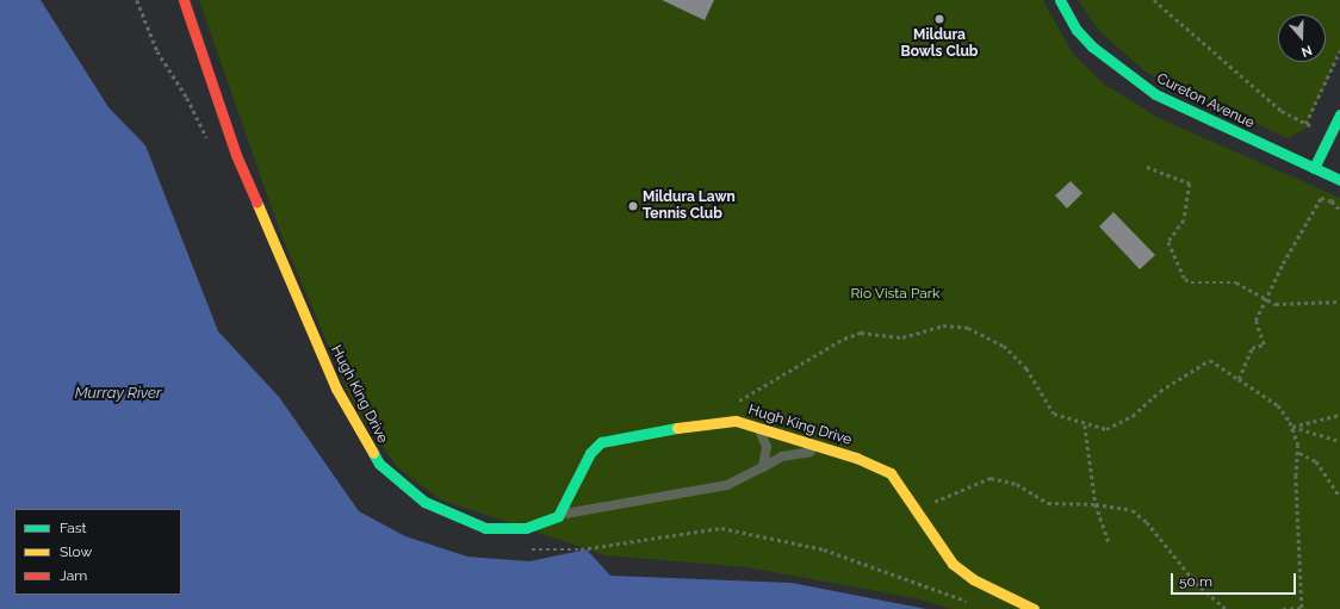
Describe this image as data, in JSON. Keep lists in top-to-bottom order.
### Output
{
  "streets": {
    "street": ["Cureton Avenue", "Hugh King Drive"]
  },
  "water": ["Murray River"],
  "parks": ["Rio Vista Park"],
  "places": ["Mildura Bowls Club", "Mildura Lawn Tennis Club"],
  "legend": ["Fast", "Slow", "Jam"],
  "scale_bar": "50 m",
  "north": "bottom"
}
